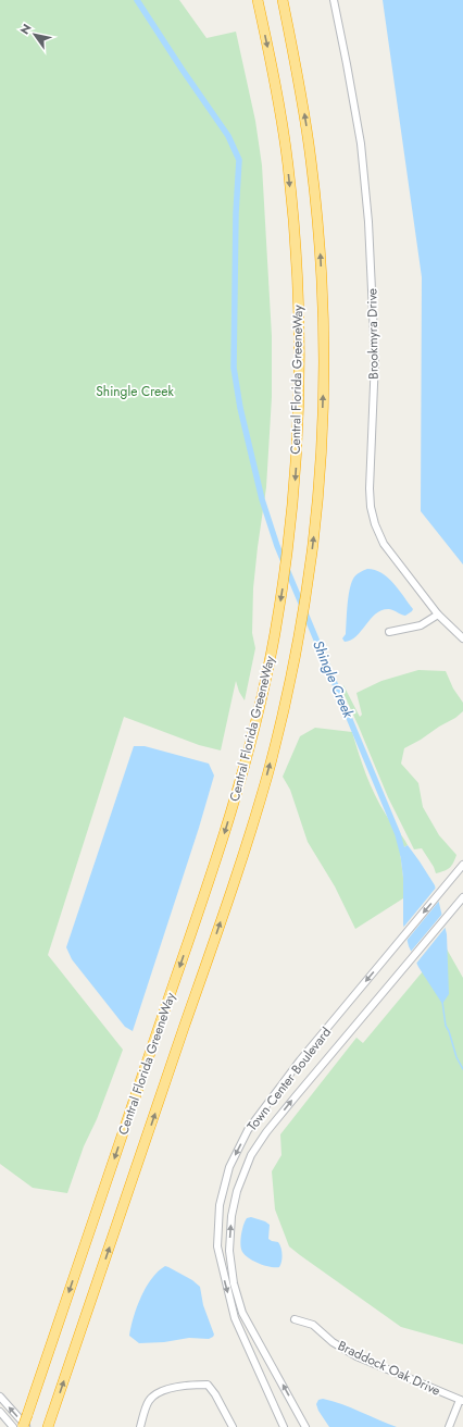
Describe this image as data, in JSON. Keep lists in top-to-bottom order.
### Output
{
  "streets": {
    "highway": ["Central Florida GreeneWay"],
    "street": ["Brookmyra Drive", "Town Center Boulevard", "Braddock Oak Drive"]
  },
  "water": ["Shingle Creek"],
  "parks": ["Shingle Creek"],
  "north": "top left"
}
